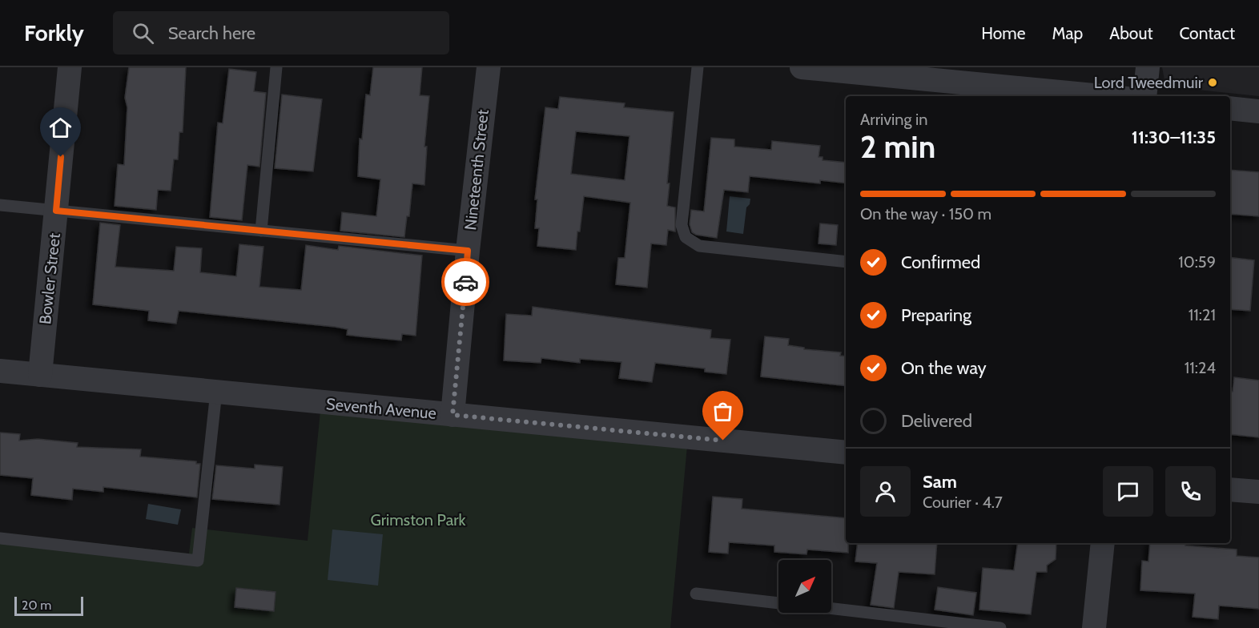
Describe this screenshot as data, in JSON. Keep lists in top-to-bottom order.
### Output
{
  "streets": {
    "street": ["Nineteenth Street", "Bowler Street", "Seventh Avenue"]
  },
  "crossings": [
    ["Nineteenth Street", "Seventh Avenue"],
    ["Bowler Street", "Seventh Avenue"]
  ],
  "parks": ["Grimston Park"],
  "places": ["Lord Tweedmuir"],
  "scale_bar": "20 m",
  "north": "top right",
  "page": {
    "header": "Forkly",
    "search": "Search here",
    "nav": [
      "Home",
      "Map",
      "About",
      "Contact"
    ],
    "heading": ["2 min", "Arriving in", "11:30–11:35"],
    "panel": ["Sam", "Courier · 4.7"],
    "bar": "On the way · 150 m",
    "list": [
      ["Confirmed", "10:59"],
      ["Preparing", "11:21"],
      ["On the way", "11:24"],
      "Delivered"
    ],
    "scale": "20 m"
  }
}
